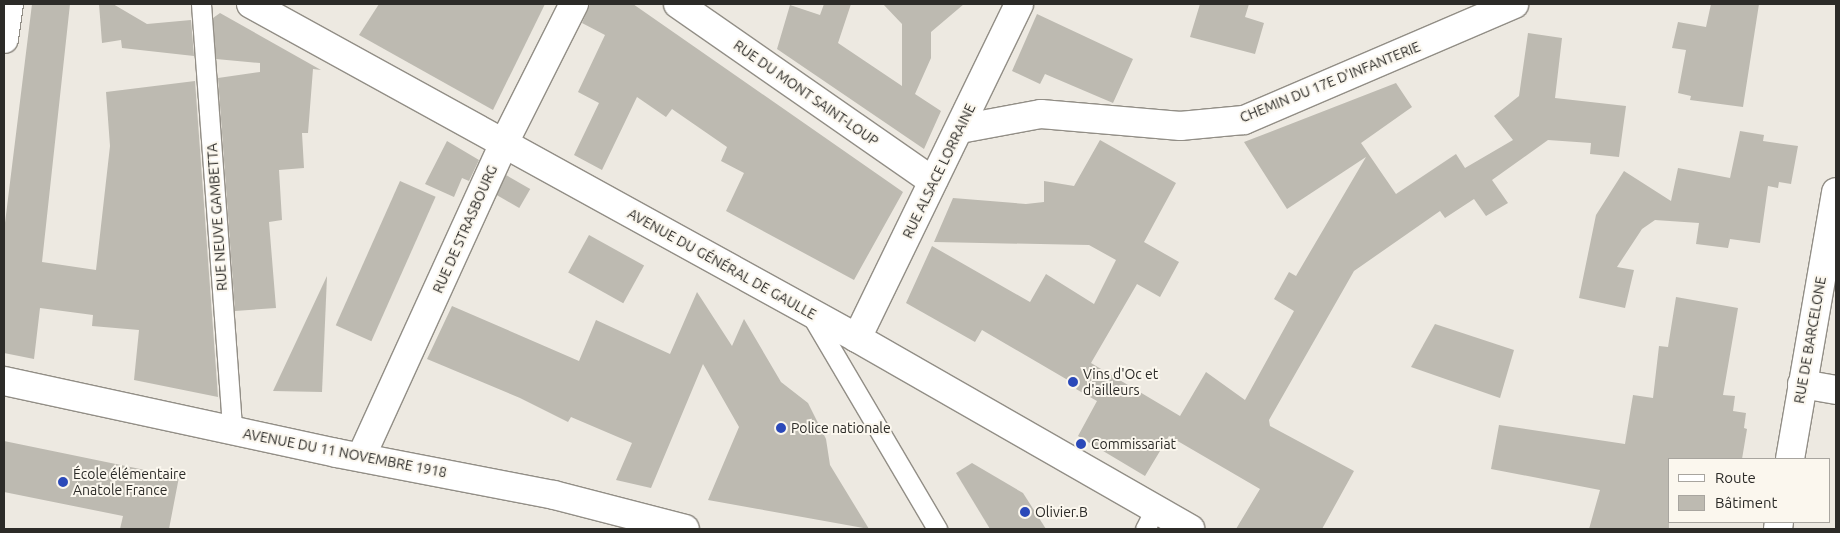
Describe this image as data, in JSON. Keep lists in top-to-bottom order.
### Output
{
  "streets": {
    "street": [
      "CHEMIN DU 17E D'INFANTERIE",
      "RUE DU MONT SAINT-LOUP",
      "RUE ALSACE LORRAINE",
      "RUE DE STRASBOURG",
      "AVENUE DU GÉNÉRAL DE GAULLE",
      "RUE DE BARCELONE",
      "AVENUE DU 11 NOVEMBRE 1918"
    ],
    "lane": ["RUE NEUVE GAMBETTA"]
  },
  "crossings": [
    ["CHEMIN DU 17E D'INFANTERIE", "RUE ALSACE LORRAINE"],
    ["RUE DU MONT SAINT-LOUP", "RUE ALSACE LORRAINE"],
    ["RUE ALSACE LORRAINE", "AVENUE DU GÉNÉRAL DE GAULLE"],
    ["RUE NEUVE GAMBETTA", "AVENUE DU 11 NOVEMBRE 1918"],
    ["RUE DE STRASBOURG", "AVENUE DU GÉNÉRAL DE GAULLE"],
    ["RUE DE STRASBOURG", "AVENUE DU 11 NOVEMBRE 1918"]
  ],
  "places": [
    "Vins d'Oc et d'ailleurs",
    "Police nationale",
    "Commissariat",
    "École élémentaire Anatole France",
    "Olivier.B"
  ],
  "legend": ["Route", "Bâtiment"]
}
